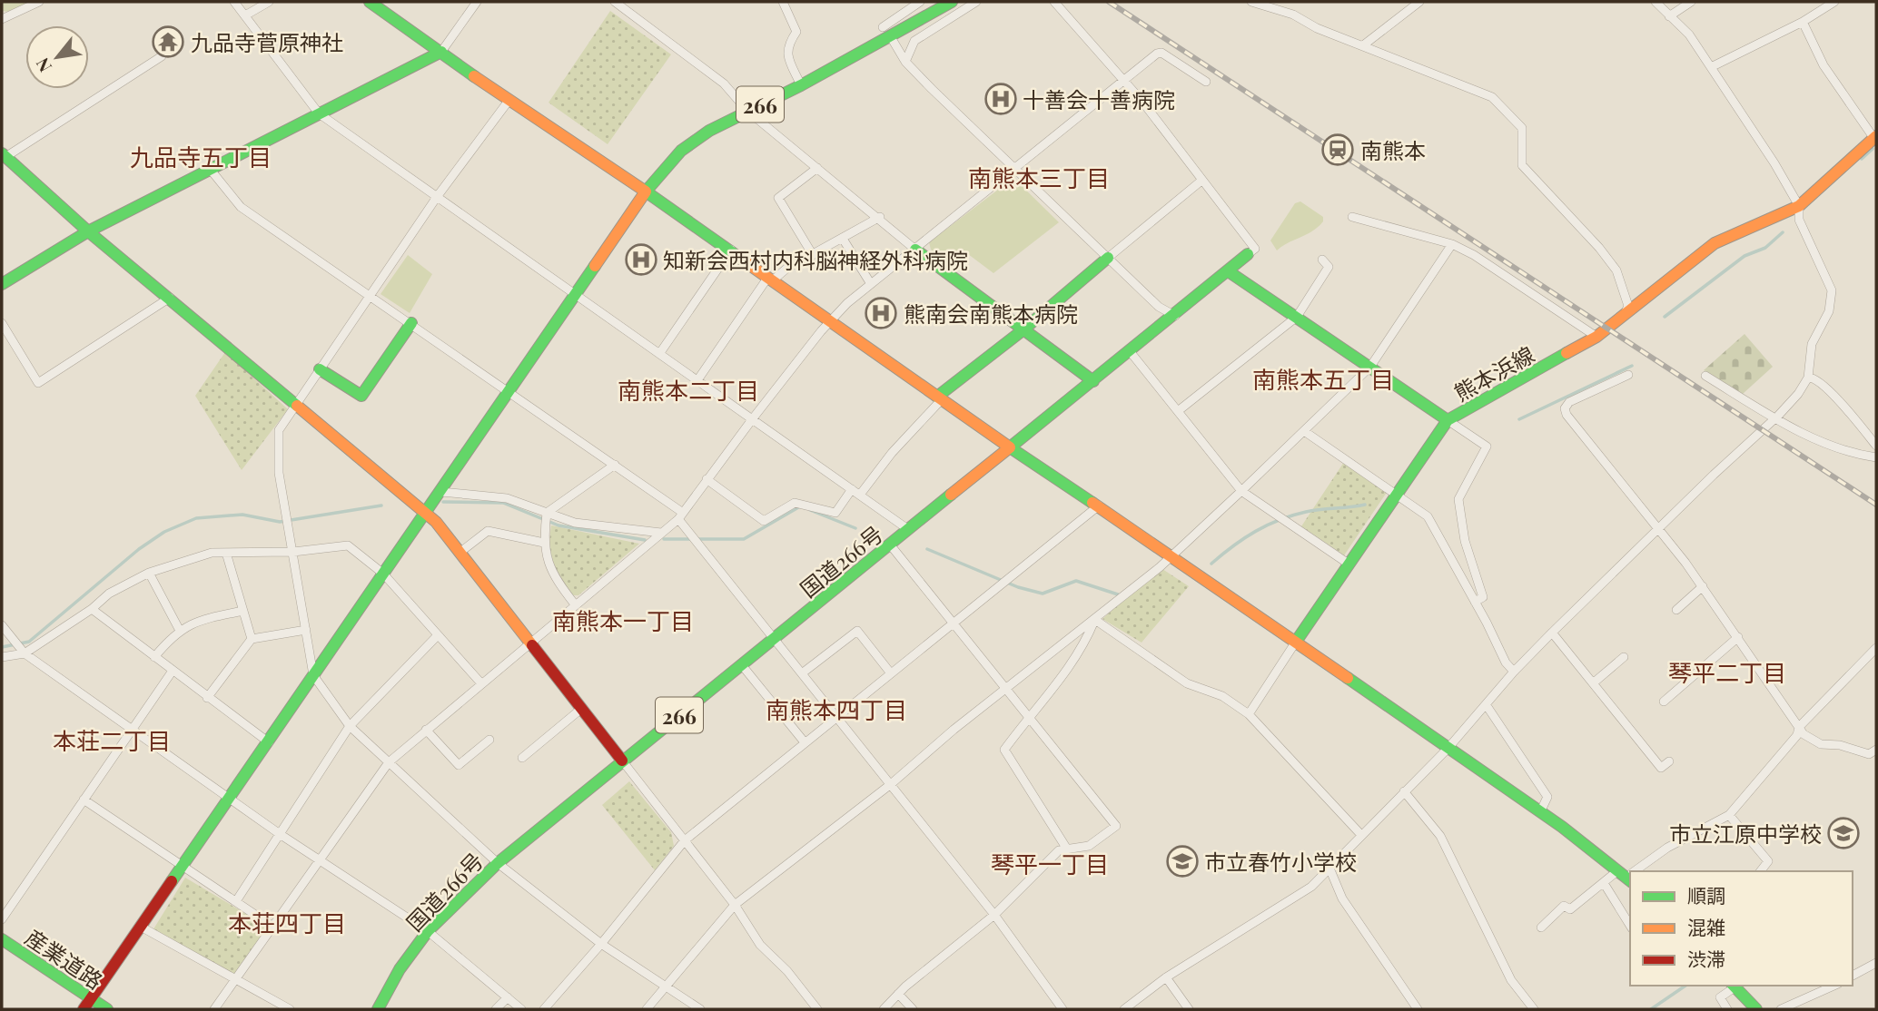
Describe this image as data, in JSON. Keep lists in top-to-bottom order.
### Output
{
  "streets": {
    "main road": [
      "266",
      "熊本浜線",
      "国道266号",
      "産業道路"
    ]
  },
  "districts": [
    "九品寺五丁目",
    "南熊本三丁目",
    "南熊本五丁目",
    "南熊本二丁目",
    "南熊本一丁目",
    "琴平二丁目",
    "南熊本四丁目",
    "本荘二丁目",
    "琴平一丁目",
    "本荘四丁目"
  ],
  "places": {
    "temple": ["九品寺菅原神社"],
    "hospital": ["十善会十善病院", "知新会西村内科脳神経外科病院", "熊南会南熊本病院"],
    "station": ["南熊本"],
    "school or university": ["市立江原中学校", "市立春竹小学校"]
  },
  "legend": ["順調", "混雑", "渋滞"],
  "north": "bottom left"
}
